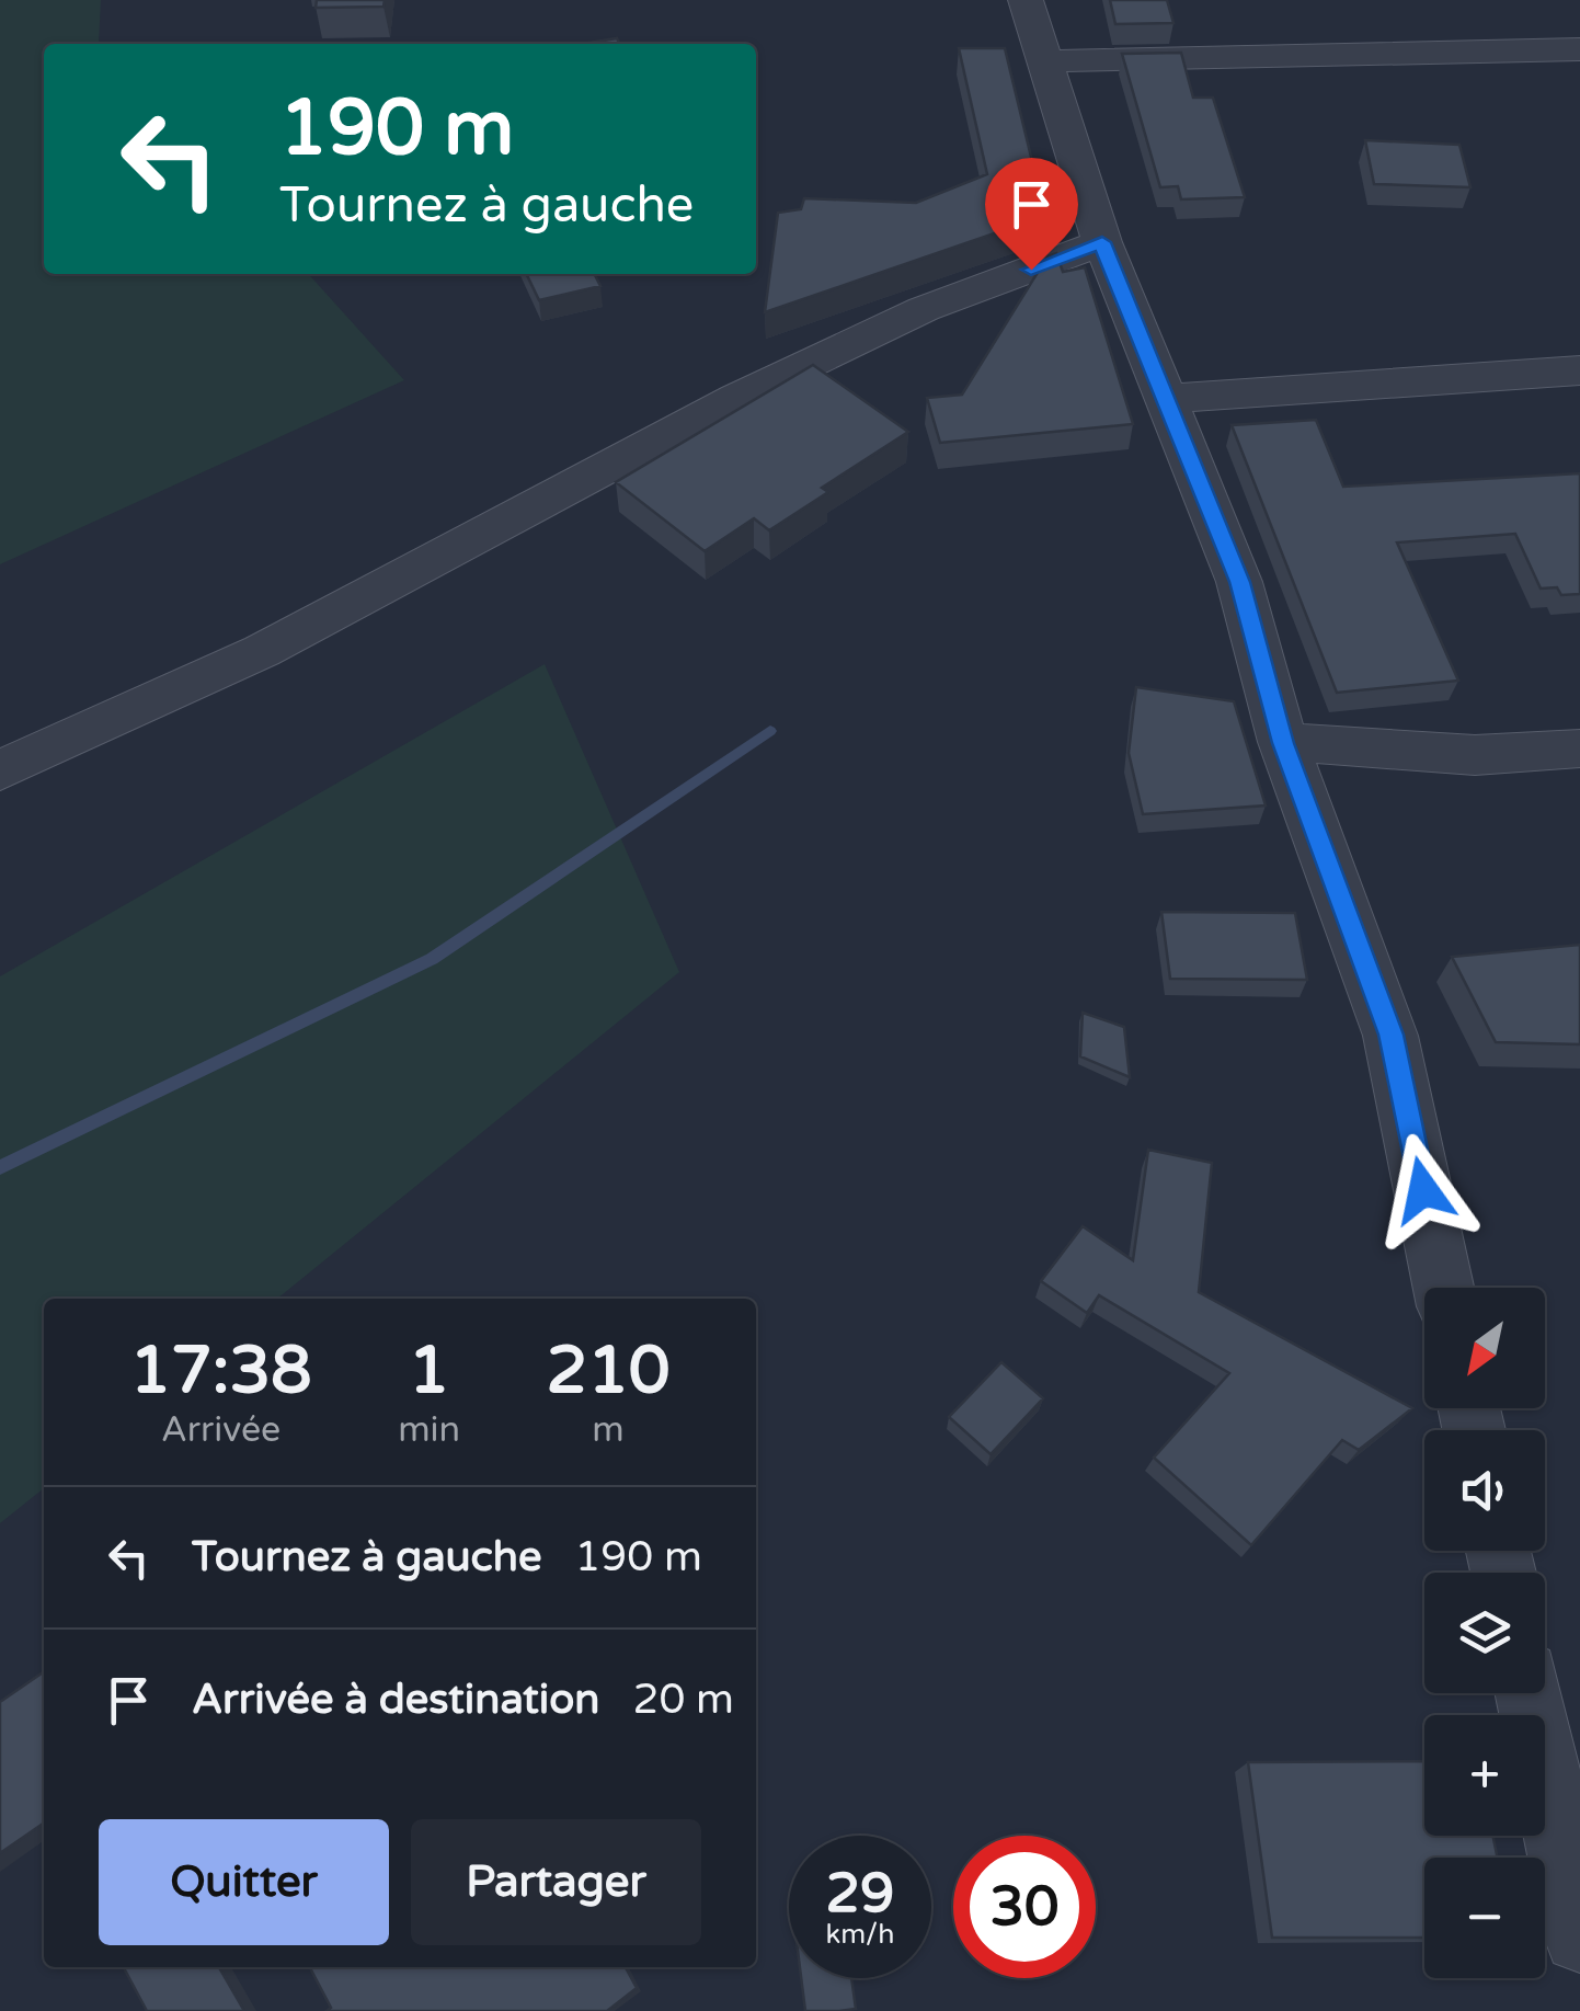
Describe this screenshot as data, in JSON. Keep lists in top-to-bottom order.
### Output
{
  "north": "bottom left",
  "page": {
    "turn": ["190 m", "Tournez à gauche"],
    "map_buttons": ["+", "−"],
    "eta": [
      "17:38",
      "Arrivée",
      "1",
      "min",
      "210",
      "m"
    ],
    "list": [
      {
        "name": "Tournez à gauche",
        "value": "190 m"
      },
      {
        "name": "Arrivée à destination",
        "value": "20 m"
      }
    ],
    "buttons": ["Quitter", "Partager"],
    "speed": "29 km/h",
    "limit": "30"
  }
}
